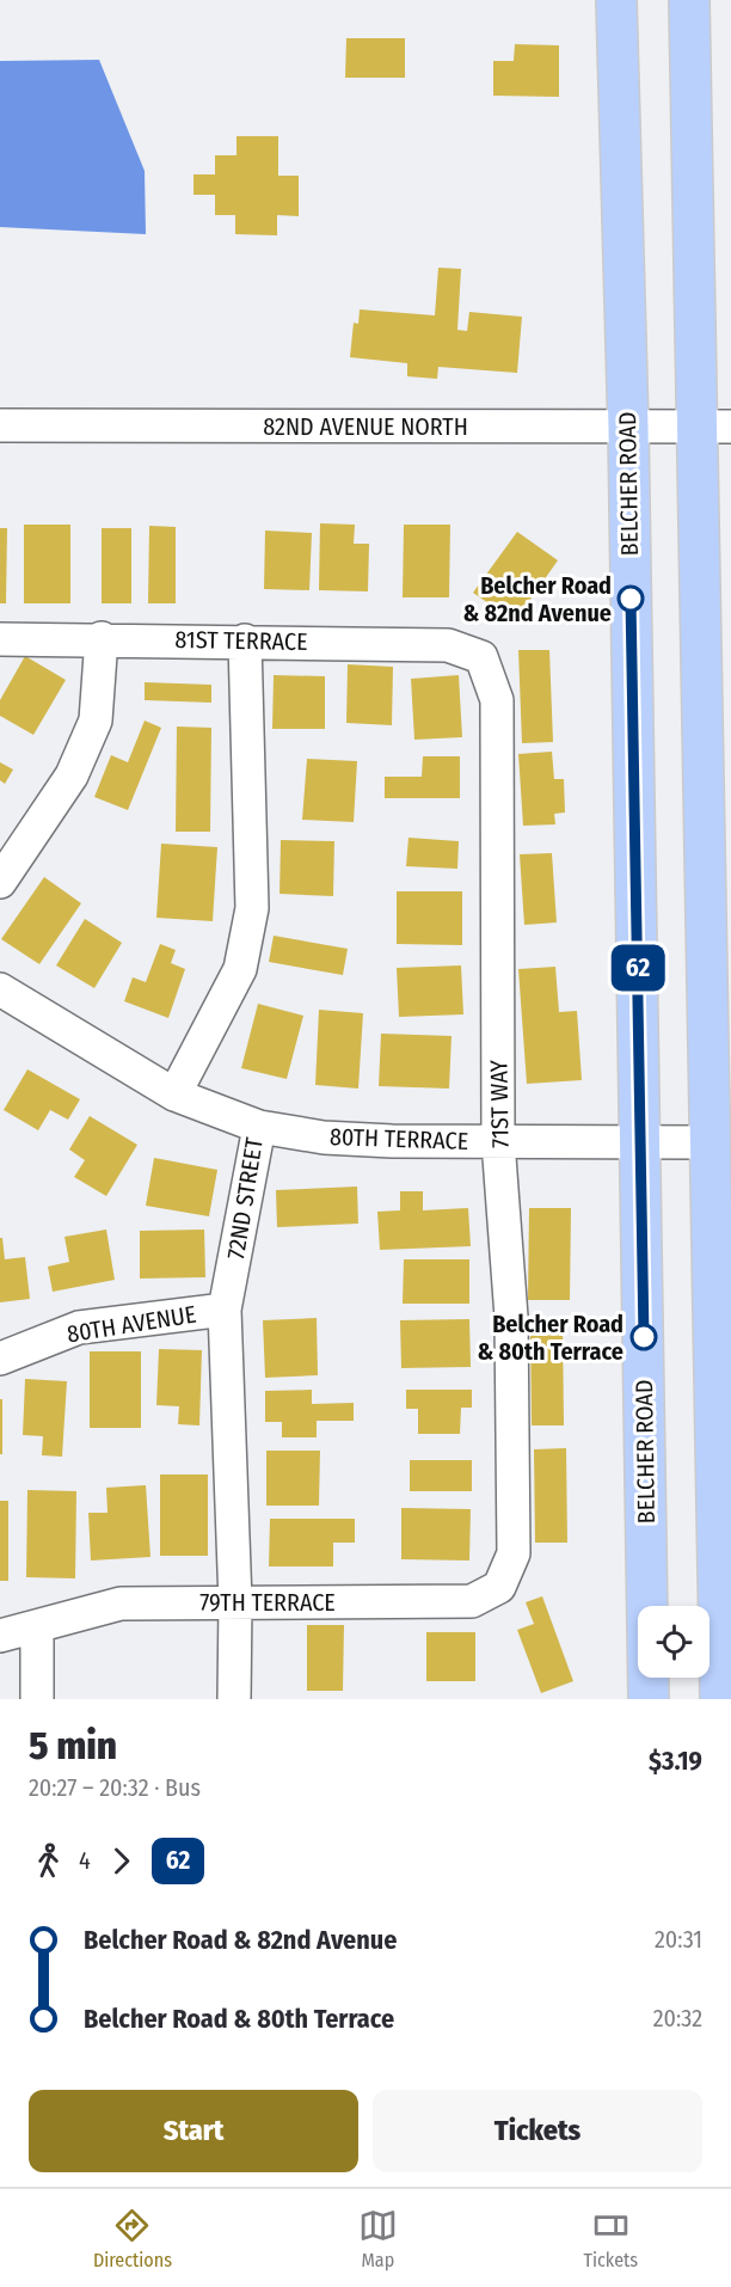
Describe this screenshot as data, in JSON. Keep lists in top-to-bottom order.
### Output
{
  "streets": {
    "main road": ["BELCHER ROAD"],
    "street": [
      "82ND AVENUE NORTH",
      "81ST TERRACE",
      "71ST WAY",
      "80TH TERRACE",
      "72ND STREET",
      "80TH AVENUE",
      "79TH TERRACE"
    ]
  },
  "crossings": [
    ["82ND AVENUE NORTH", "BELCHER ROAD"],
    ["BELCHER ROAD", "80TH TERRACE"],
    ["81ST TERRACE", "71ST WAY"],
    ["71ST WAY", "80TH TERRACE"],
    ["71ST WAY", "79TH TERRACE"],
    ["80TH TERRACE", "72ND STREET"],
    ["72ND STREET", "80TH AVENUE"],
    ["72ND STREET", "79TH TERRACE"]
  ],
  "places": ["Belcher Road & 82nd Avenue", "Belcher Road & 80th Terrace"],
  "lines": ["bus line 62"],
  "page": {
    "on_map": "62",
    "heading": ["5 min", "20:27 – 20:32 · Bus", "$3.19"],
    "legs": ["4", "62"],
    "list": [
      {
        "name": "Belcher Road & 82nd Avenue",
        "value": "20:31"
      },
      {
        "name": "Belcher Road & 80th Terrace",
        "value": "20:32"
      }
    ],
    "buttons": ["Start", "Tickets"],
    "tabs": ["Directions", "Map", "Tickets"]
  }
}
